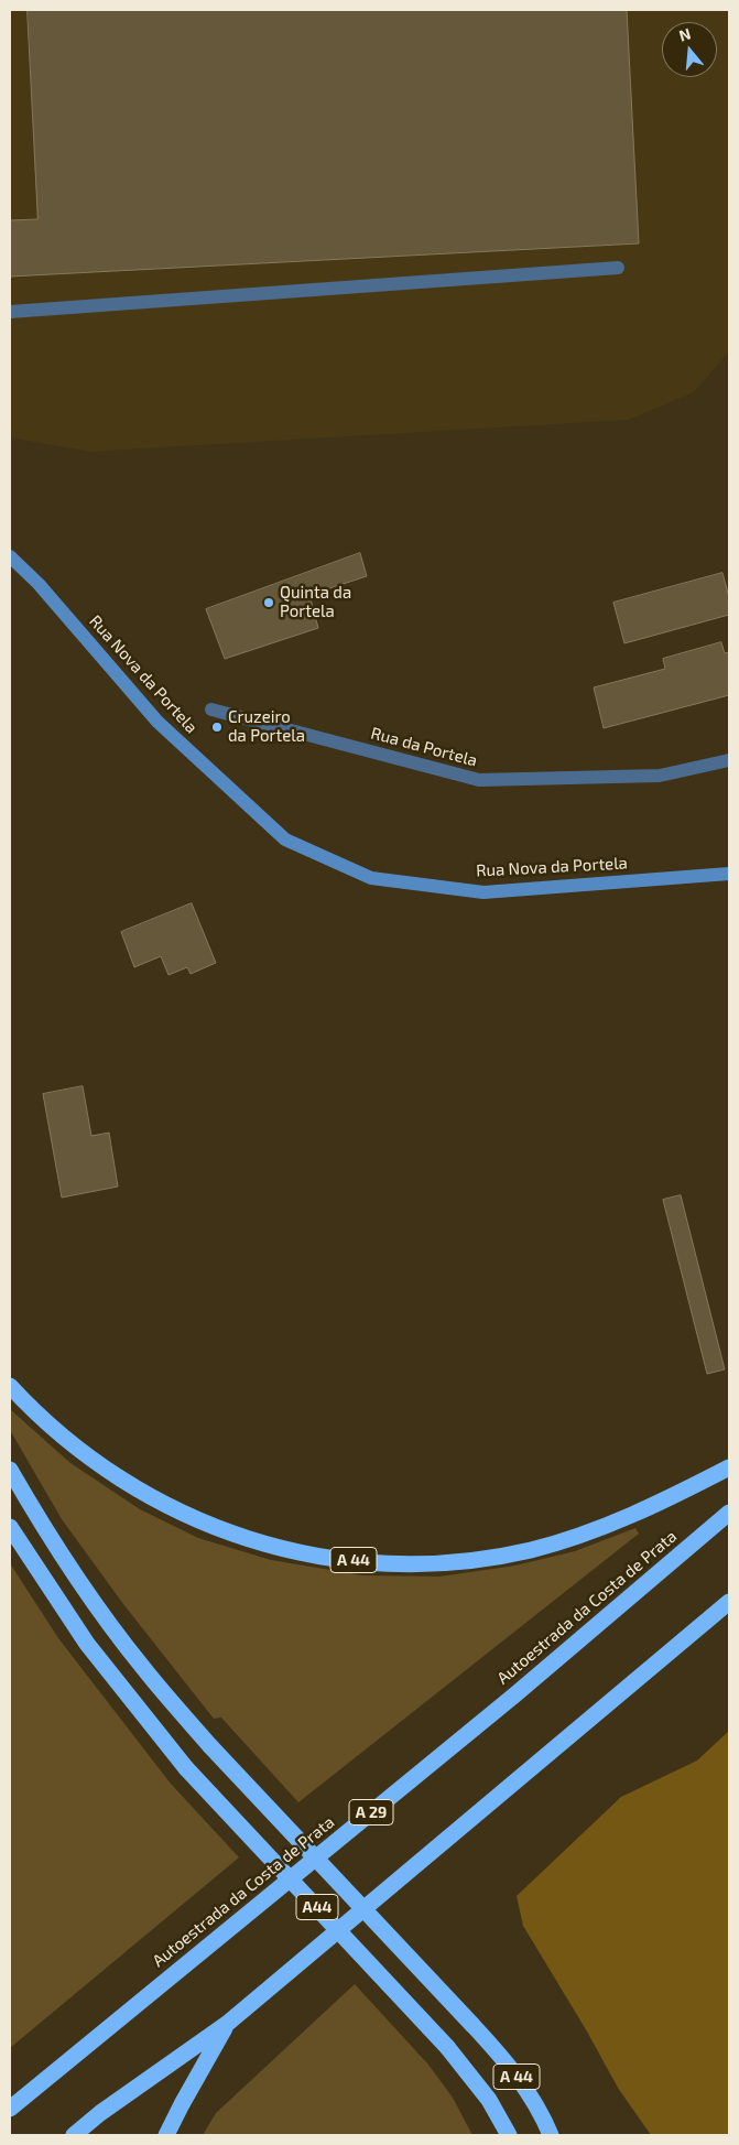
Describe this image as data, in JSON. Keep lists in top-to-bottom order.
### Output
{
  "streets": {
    "highway": [
      "A 44",
      "Autoestrada da Costa de Prata",
      "A 29",
      "A44"
    ],
    "main road": ["Rua Nova da Portela"],
    "street": ["Rua da Portela"]
  },
  "places": ["Quinta da Portela", "Cruzeiro da Portela"],
  "north": "top"
}
